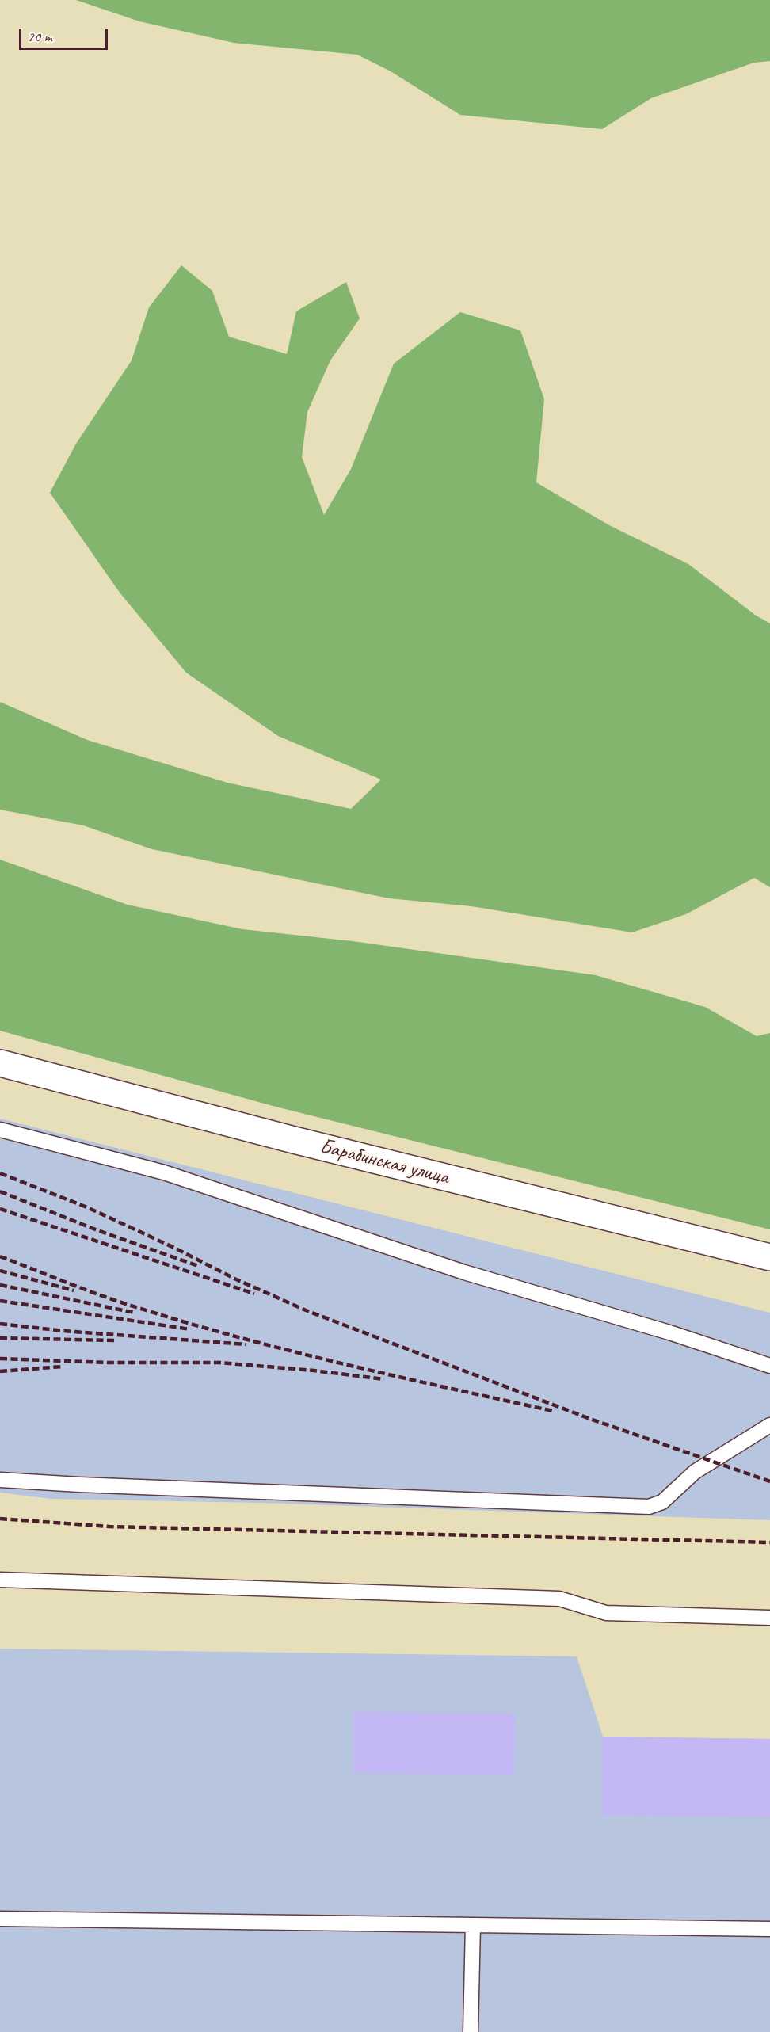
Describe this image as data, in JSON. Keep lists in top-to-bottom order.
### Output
{
  "streets": {
    "main road": ["Барабинская улица"]
  },
  "scale_bar": "20 m"
}
